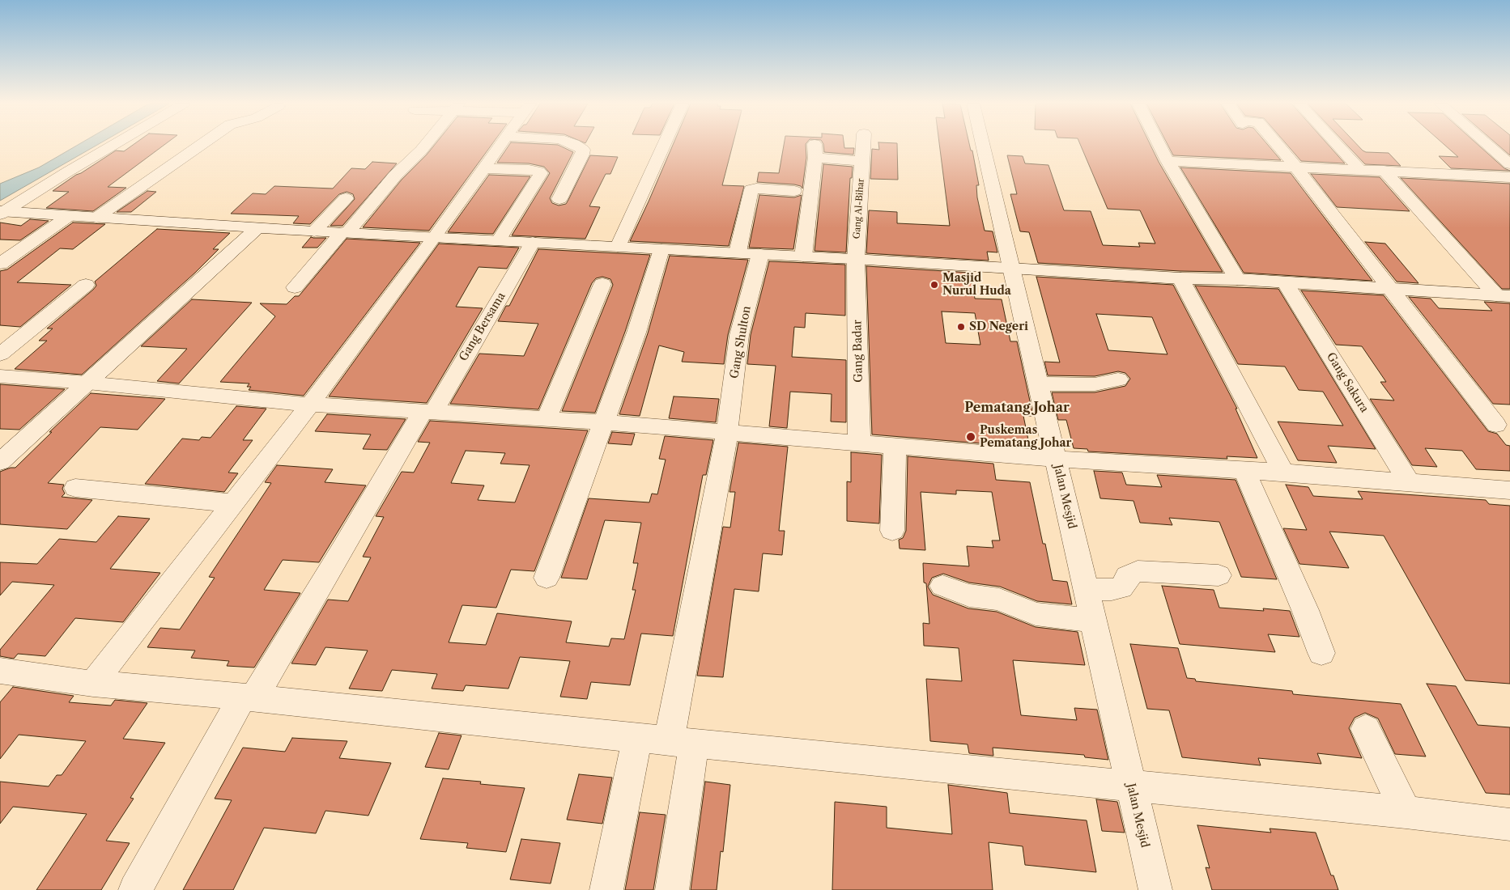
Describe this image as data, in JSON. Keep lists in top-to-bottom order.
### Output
{
  "streets": {
    "street": [
      "Gang Al-Bihar",
      "Gang Bersama",
      "Gang Shulton",
      "Gang Badar",
      "Gang Sakura",
      "Jalan Mesjid"
    ]
  },
  "crossings": [
    ["Gang Al-Bihar", "Gang Badar"]
  ],
  "districts": ["Pematang Johar"],
  "places": ["Masjid Nurul Huda", "SD Negeri", "Puskemas Pematang Johar"]
}
